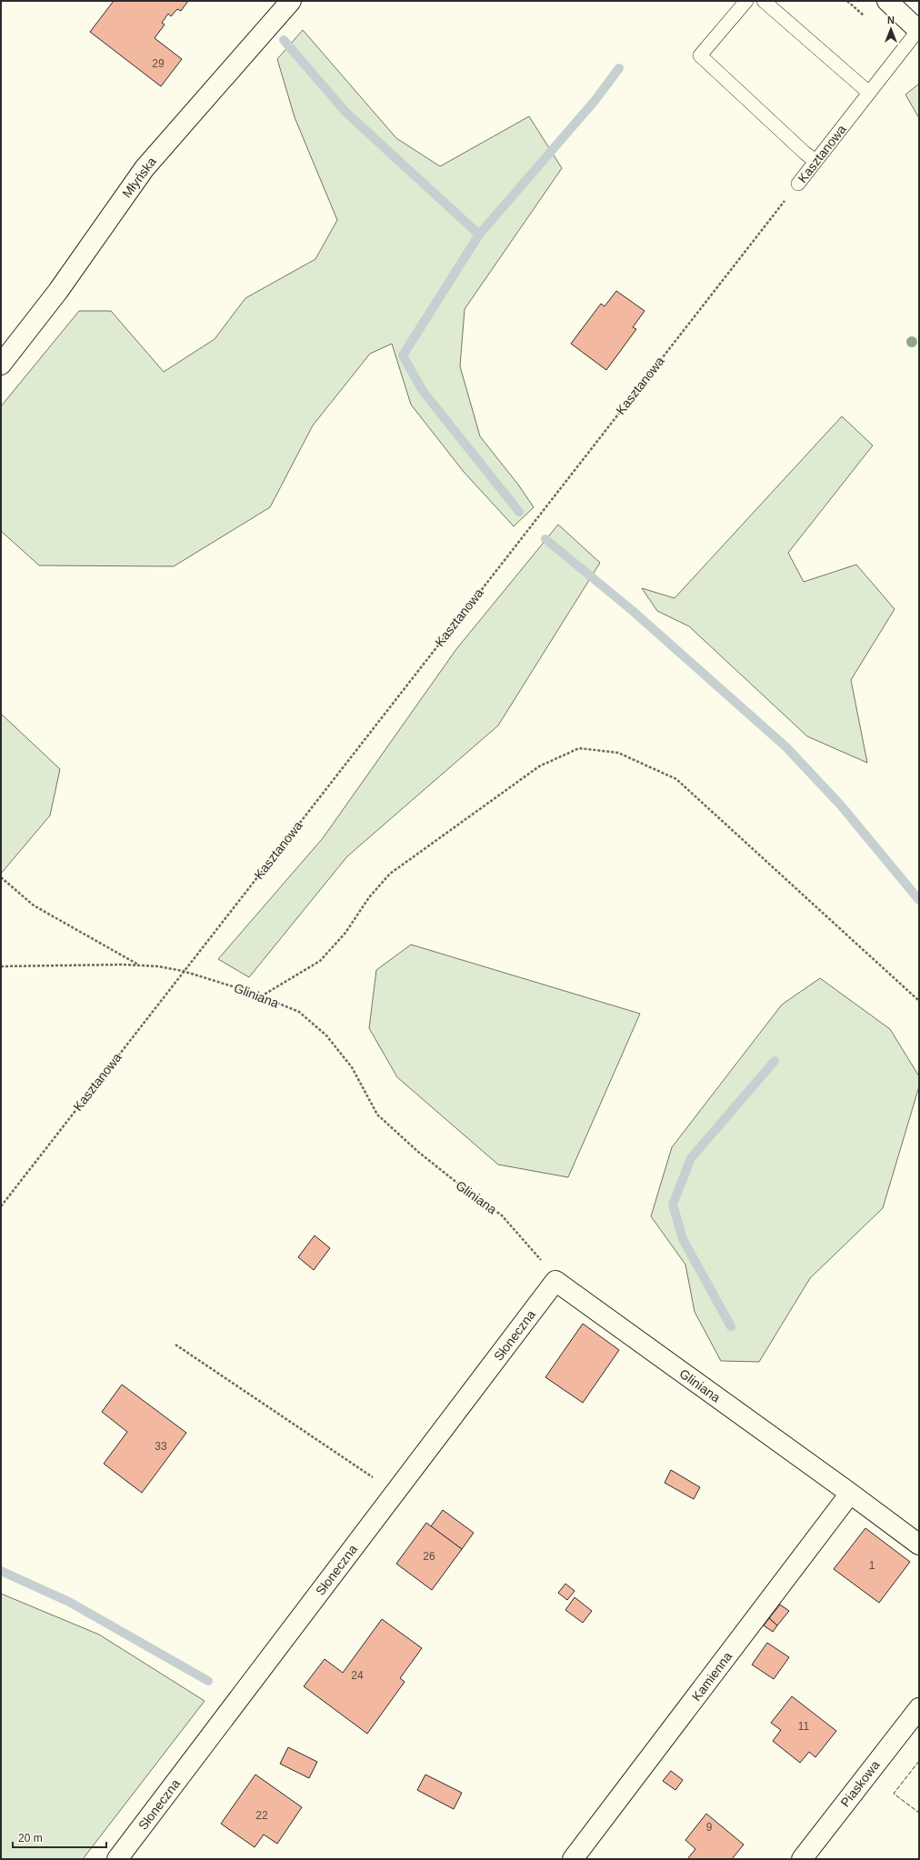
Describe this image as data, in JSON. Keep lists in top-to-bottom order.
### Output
{
  "streets": {
    "street": [
      "Młyńska",
      "Gliniana",
      "Słoneczna",
      "Kamienna",
      "Piaskowa"
    ],
    "lane": ["Kasztanowa"]
  },
  "crossings": [
    ["Kasztanowa", "Gliniana"],
    ["Gliniana", "Słoneczna"],
    ["Gliniana", "Kamienna"]
  ],
  "house_numbers": [
    "29",
    "33",
    "26",
    "1",
    "24",
    "11",
    "22",
    "9"
  ],
  "scale_bar": "20 m",
  "north": "top"
}
